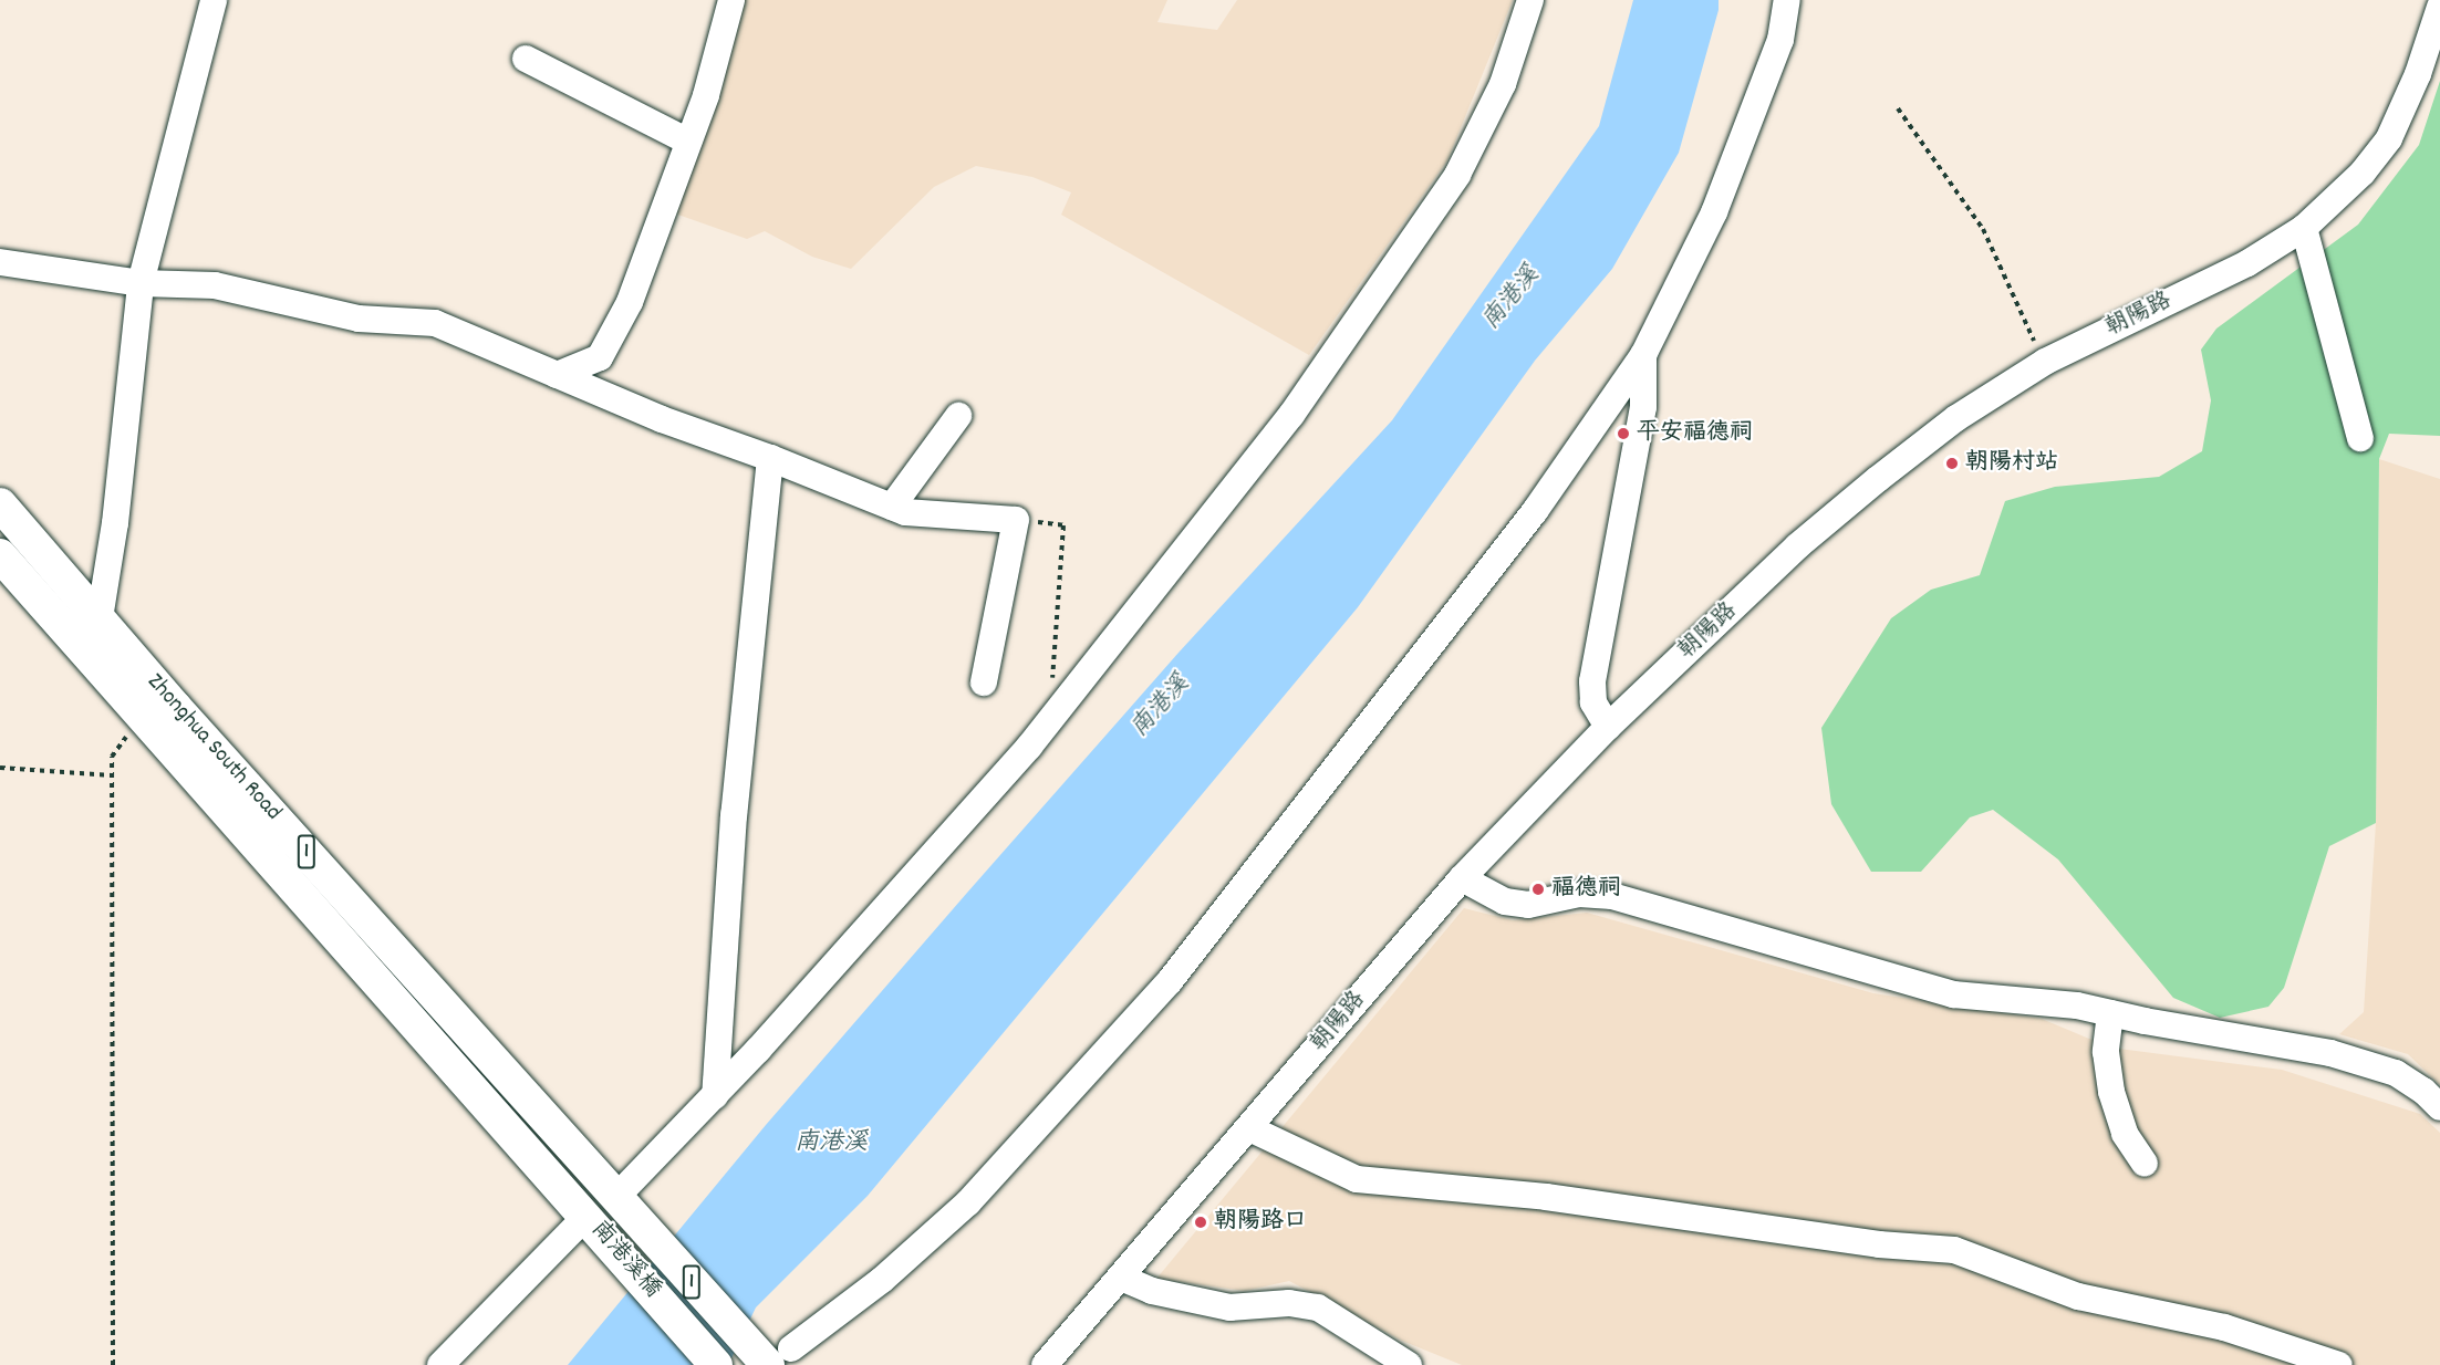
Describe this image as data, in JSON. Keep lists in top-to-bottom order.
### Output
{
  "streets": {
    "main road": ["Zhonghua South Road", "1", "南港溪橋"],
    "street": ["朝陽路"]
  },
  "crossings": [
    ["Zhonghua South Road", "南港溪橋"]
  ],
  "water": ["南港溪"],
  "places": [
    "平安福德祠",
    "朝陽村站",
    "福德祠",
    "朝陽路口"
  ]
}
